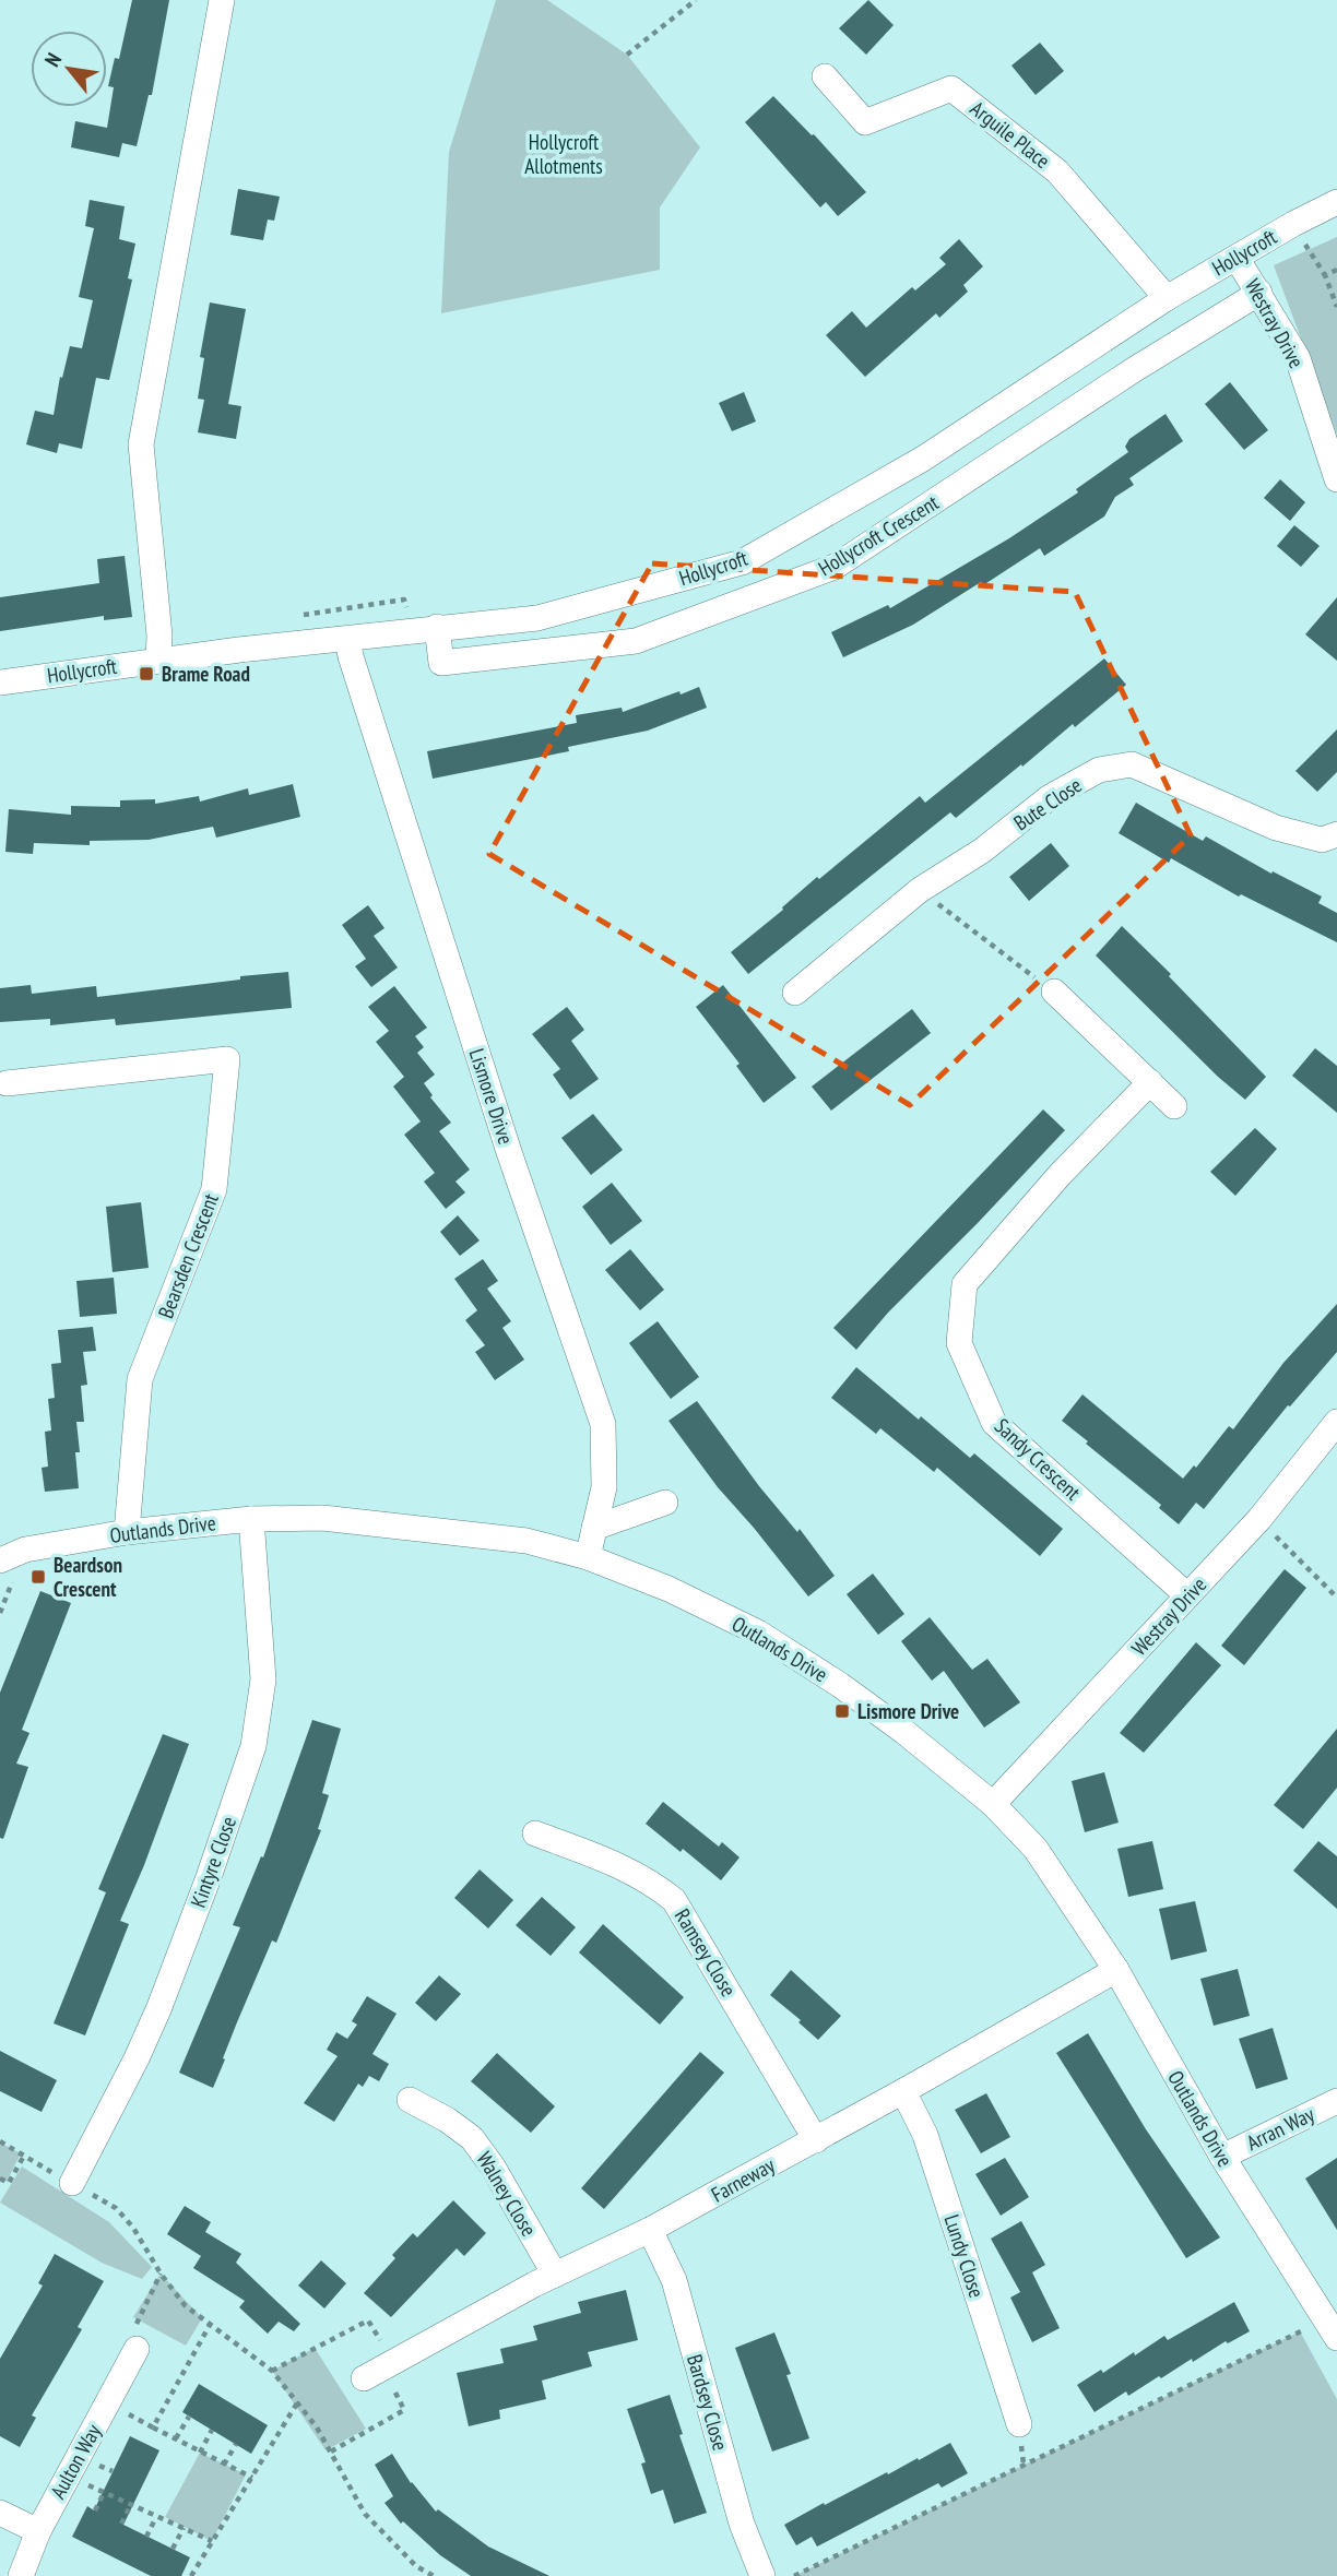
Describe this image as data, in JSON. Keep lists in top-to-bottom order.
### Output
{
  "streets": {
    "street": [
      "Arguile Place",
      "Hollycroft",
      "Westray Drive",
      "Hollycroft Crescent",
      "Bute Close",
      "Lismore Drive",
      "Bearsden Crescent",
      "Sandy Crescent",
      "Outlands Drive",
      "Kintyre Close",
      "Ramsey Close",
      "Arran Way",
      "Farneway",
      "Walney Close",
      "Lundy Close",
      "Bardsey Close",
      "Aulton Way"
    ]
  },
  "crossings": [
    ["Arguile Place", "Hollycroft"],
    ["Hollycroft", "Westray Drive"],
    ["Hollycroft", "Hollycroft Crescent"],
    ["Hollycroft", "Lismore Drive"],
    ["Westray Drive", "Hollycroft Crescent"],
    ["Westray Drive", "Sandy Crescent"],
    ["Westray Drive", "Outlands Drive"],
    ["Lismore Drive", "Outlands Drive"],
    ["Bearsden Crescent", "Outlands Drive"],
    ["Outlands Drive", "Kintyre Close"],
    ["Outlands Drive", "Arran Way"],
    ["Outlands Drive", "Farneway"],
    ["Ramsey Close", "Farneway"],
    ["Farneway", "Walney Close"],
    ["Farneway", "Lundy Close"],
    ["Farneway", "Bardsey Close"]
  ],
  "parks": ["Hollycroft Allotments"],
  "places": {
    "transit": ["Brame Road", "Beardson Crescent", "Lismore Drive"]
  },
  "north": "top left"
}
